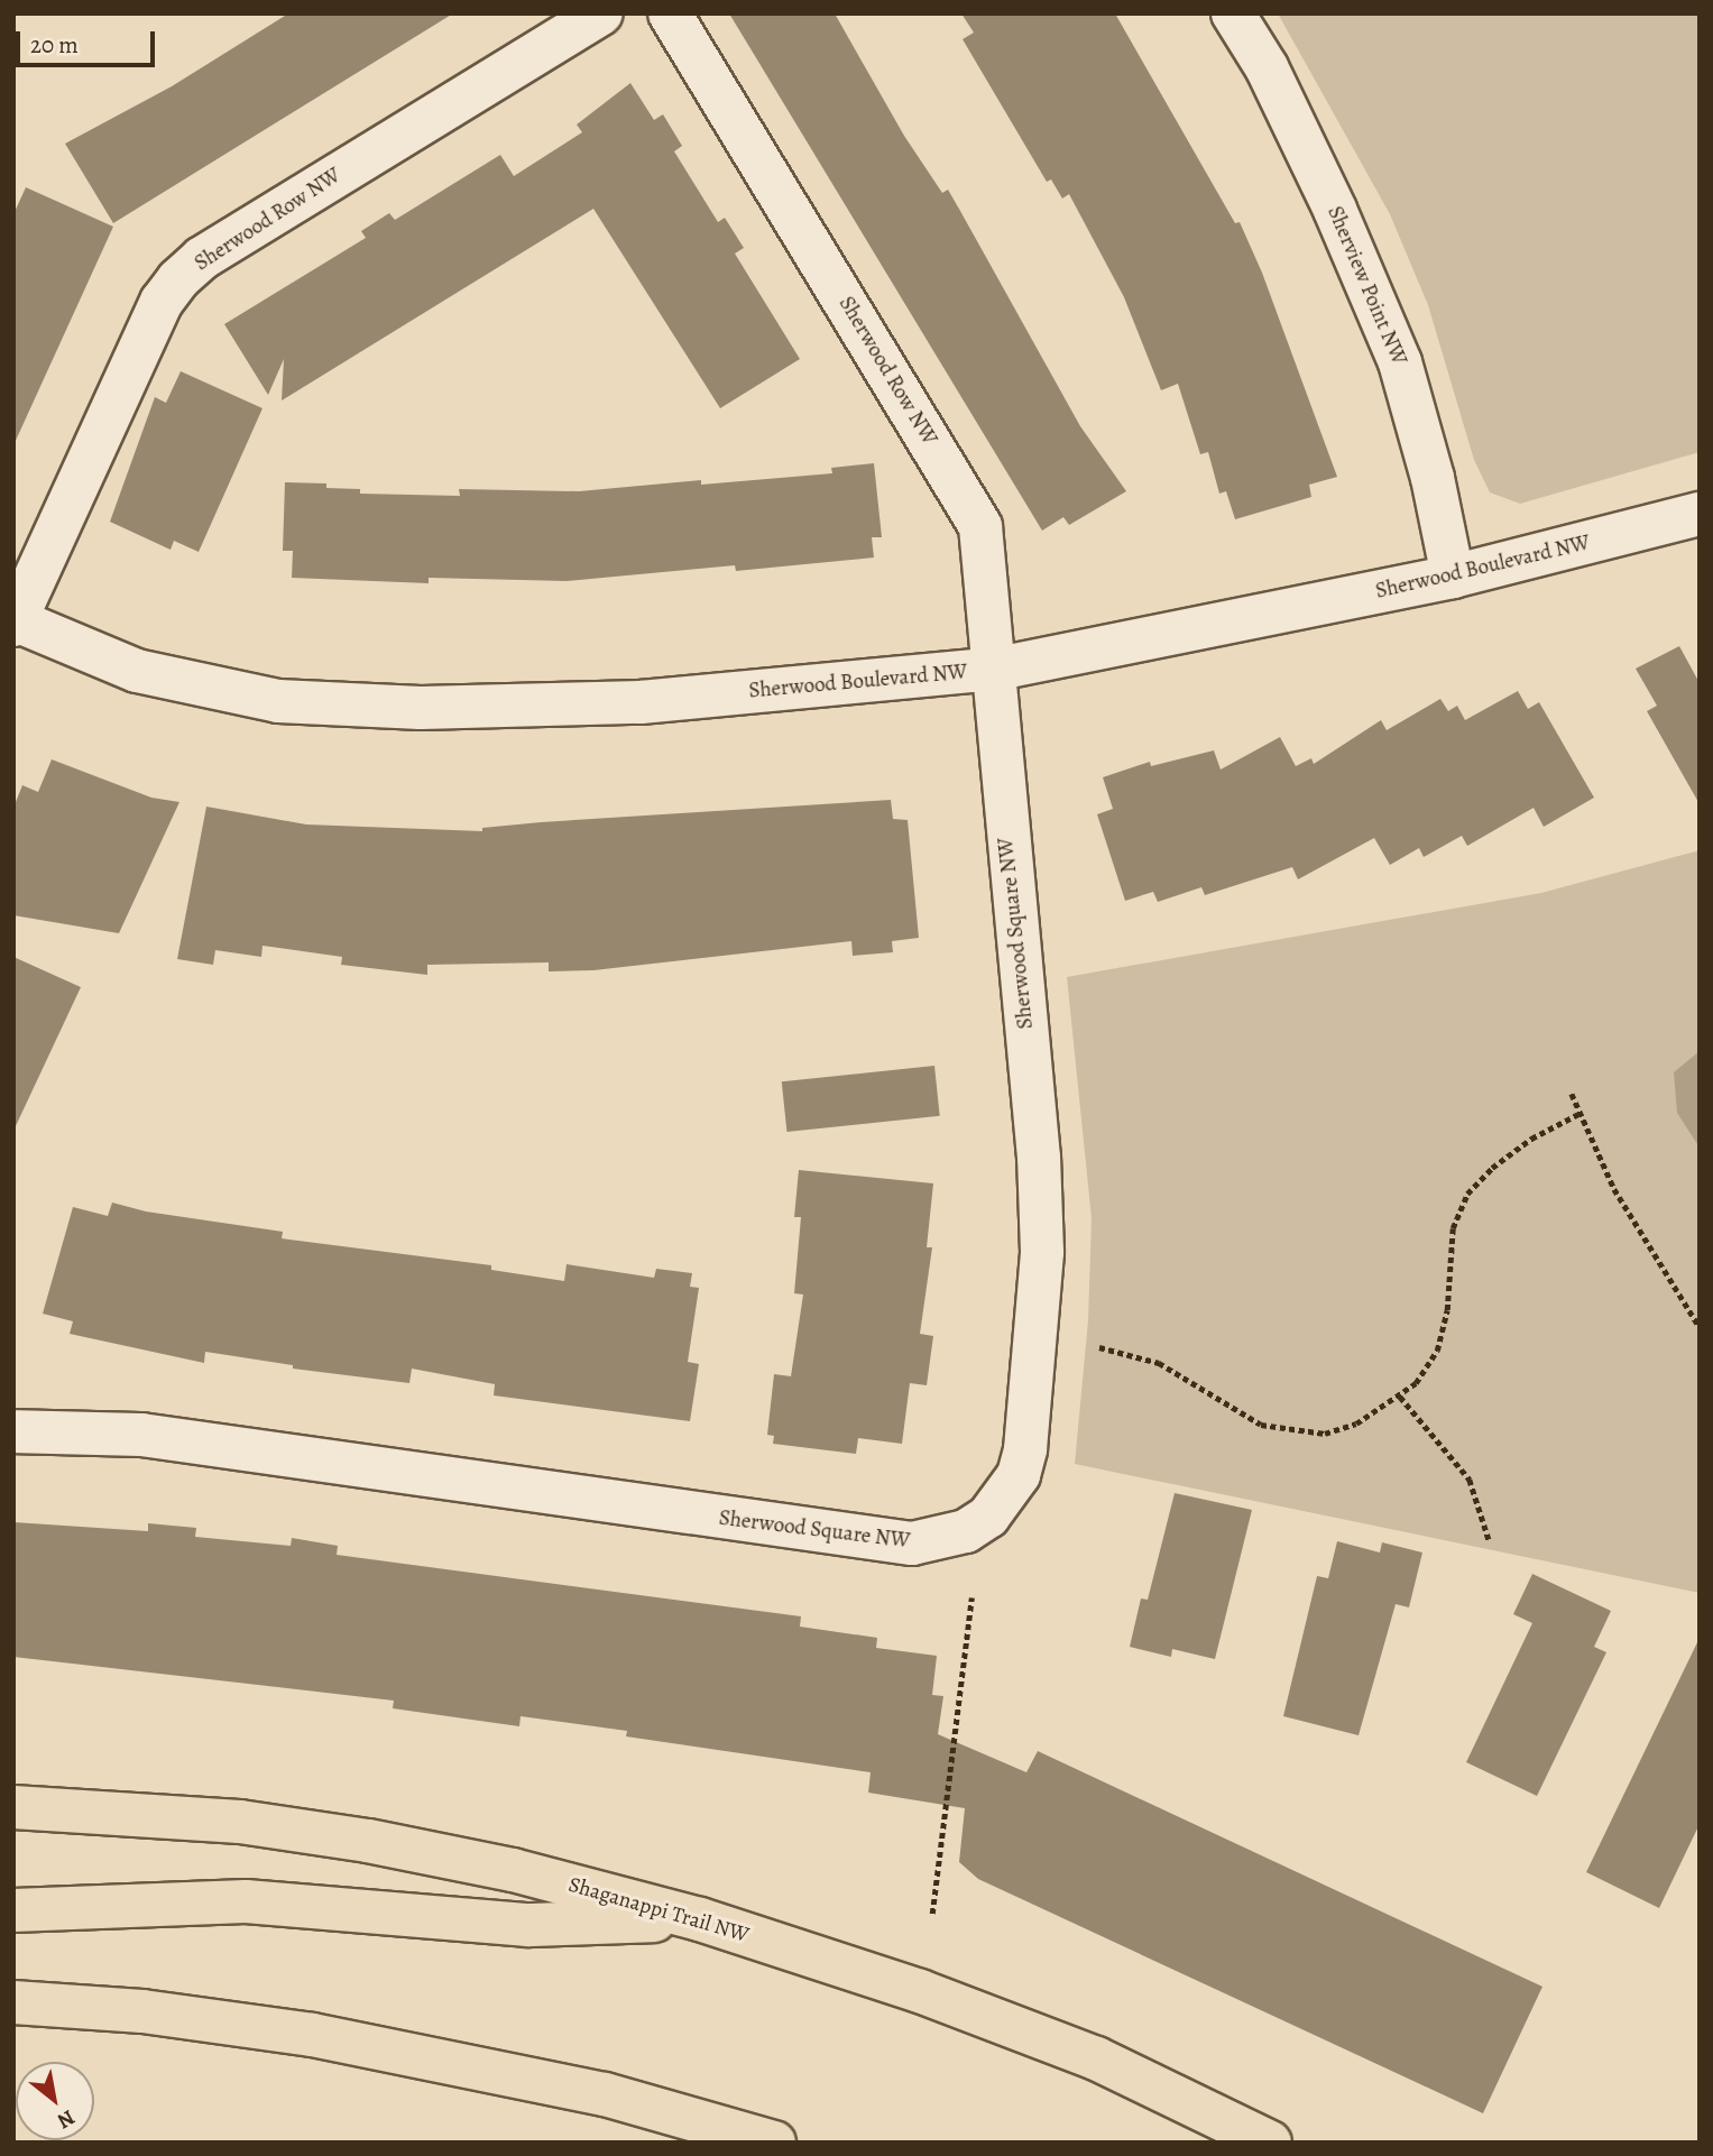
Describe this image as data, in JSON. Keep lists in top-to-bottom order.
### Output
{
  "streets": {
    "main road": ["Shaganappi Trail NW"],
    "street": [
      "Sherwood Row NW",
      "Sherview Point NW",
      "Sherwood Boulevard NW",
      "Sherwood Square NW"
    ]
  },
  "crossings": [
    ["Sherwood Row NW", "Sherwood Boulevard NW"],
    ["Sherwood Row NW", "Sherwood Square NW"],
    ["Sherview Point NW", "Sherwood Boulevard NW"],
    ["Sherwood Boulevard NW", "Sherwood Square NW"]
  ],
  "scale_bar": "20 m",
  "north": "bottom right"
}
